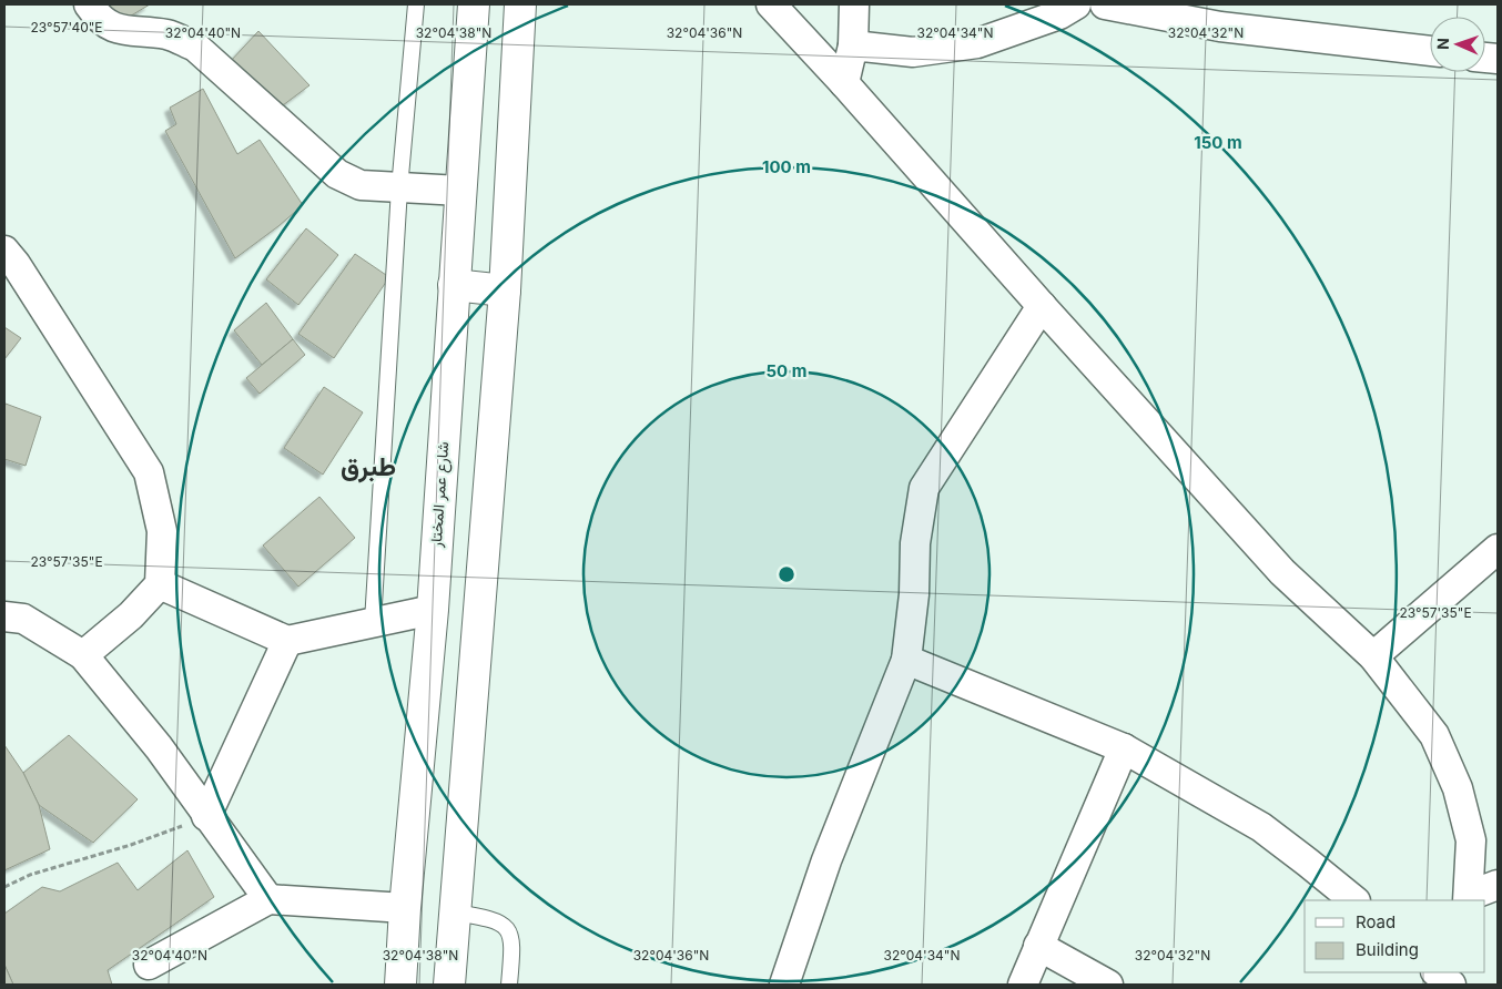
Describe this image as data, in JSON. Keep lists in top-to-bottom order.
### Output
{
  "streets": {
    "street": ["شارع عمر المختار"]
  },
  "districts": ["طبرق"],
  "legend": ["Road", "Building"],
  "north": "left",
  "coordinates": [
    "23°57'40\"E",
    "32°04'40\"N",
    "32°04'38\"N",
    "32°04'36\"N",
    "32°04'34\"N",
    "32°04'32\"N",
    "23°57'35\"E"
  ],
  "rings": ["150 m", "100 m", "50 m"]
}
